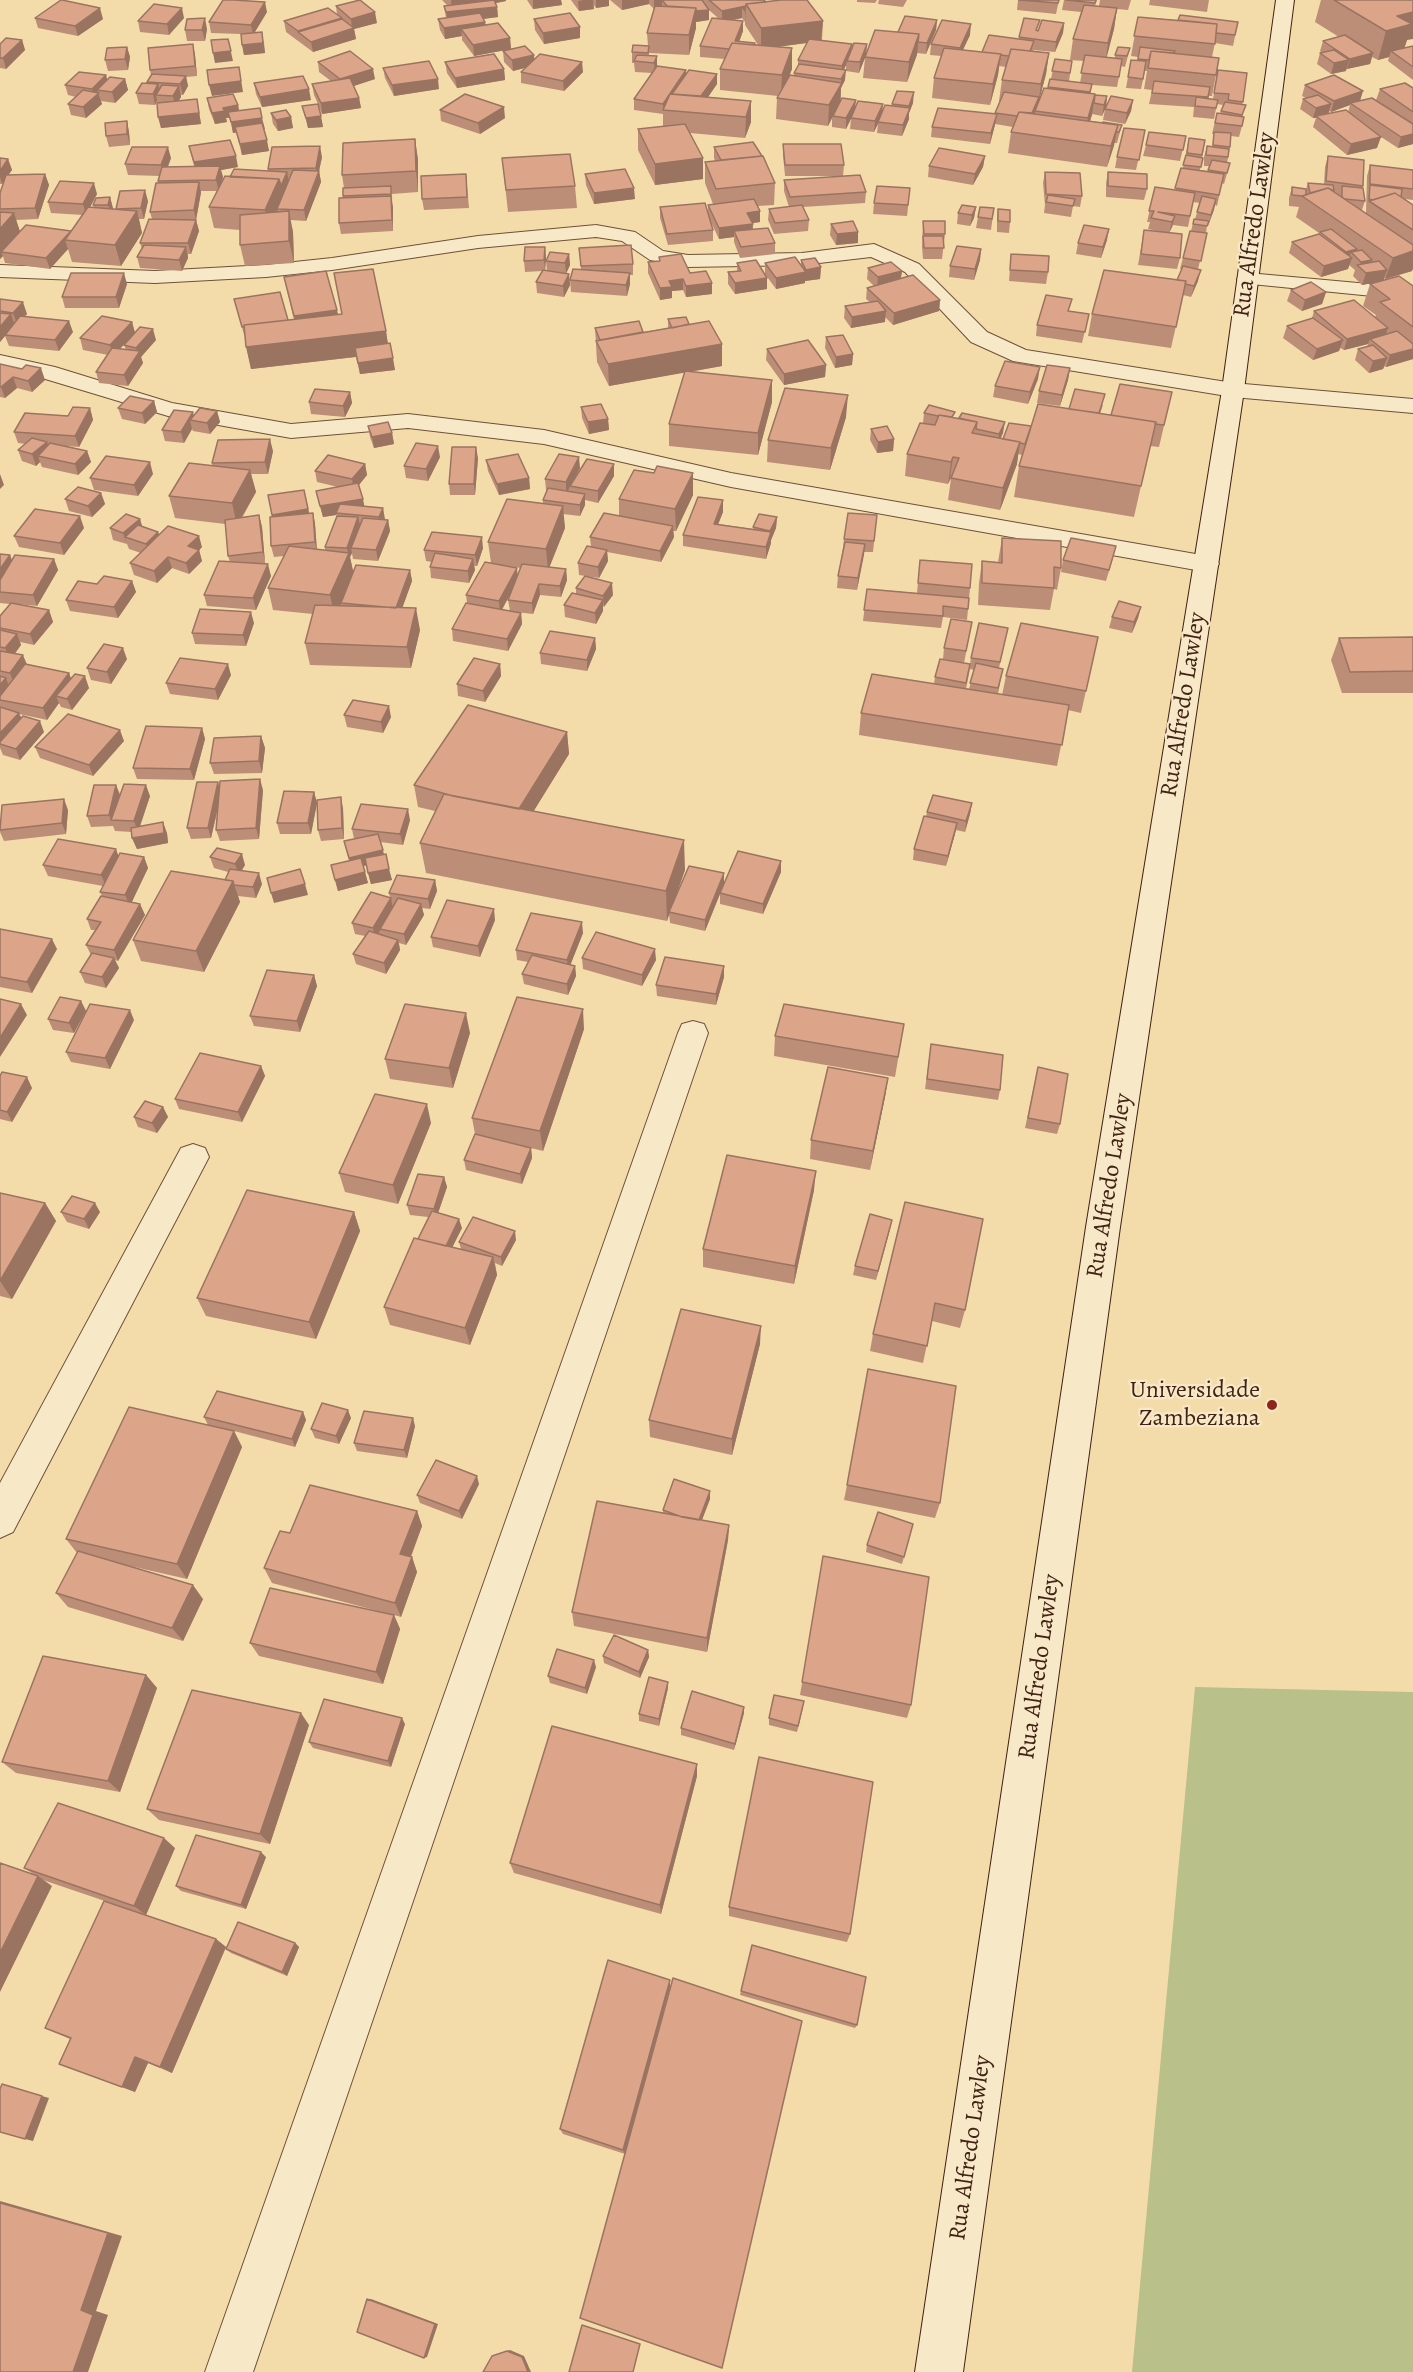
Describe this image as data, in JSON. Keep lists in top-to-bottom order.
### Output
{
  "streets": {
    "street": ["Rua Alfredo Lawley"]
  },
  "places": ["Universidade Zambeziana"]
}
